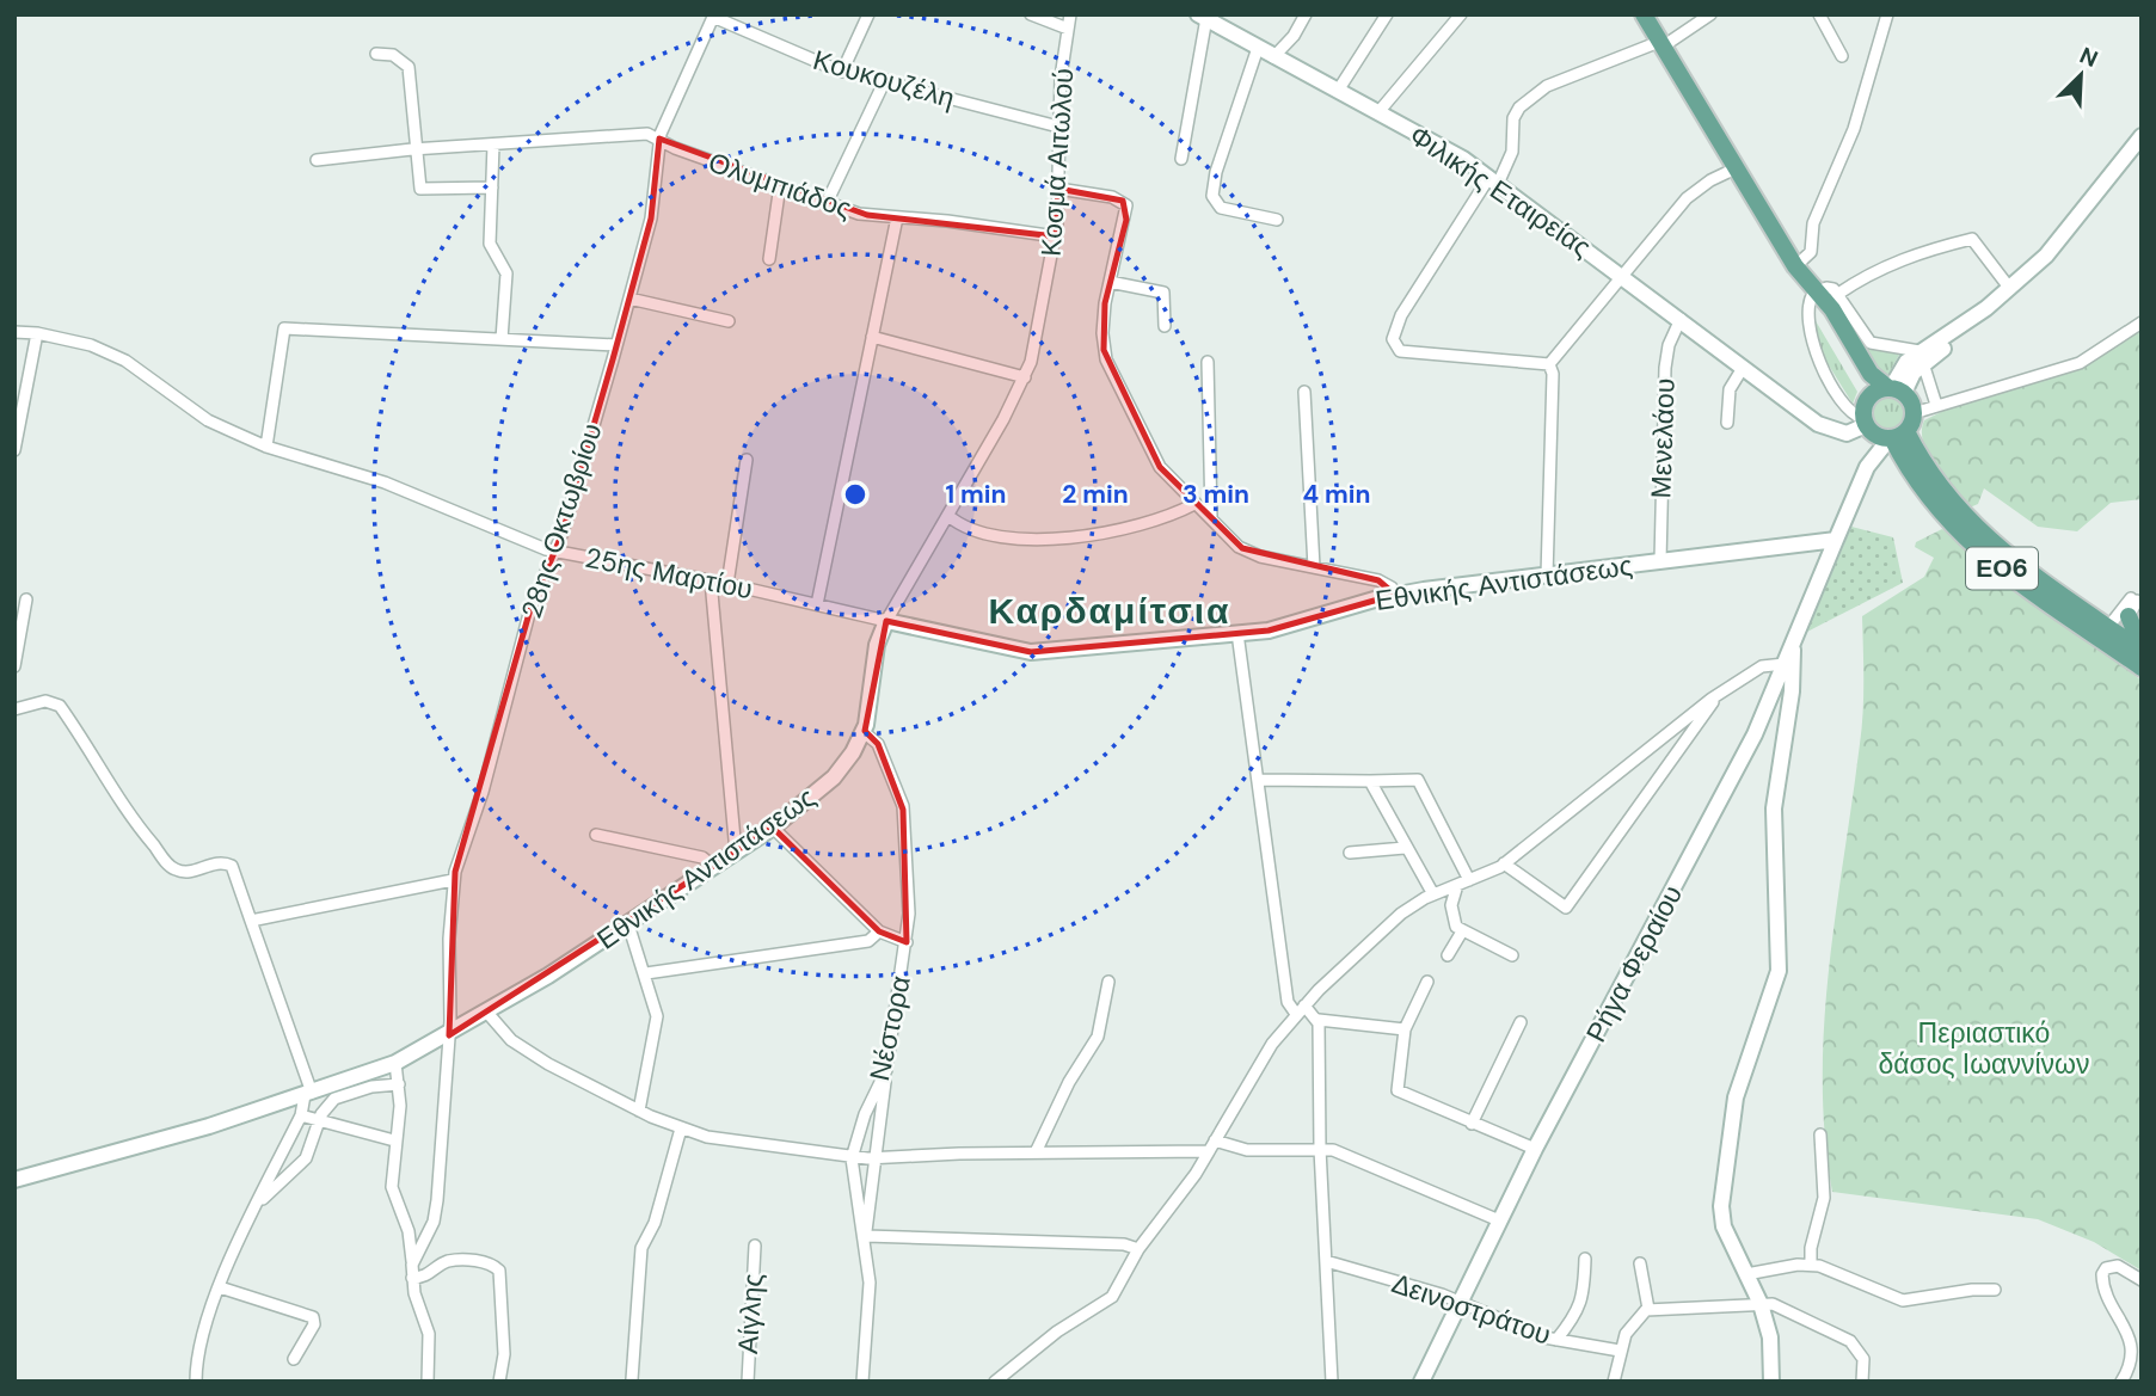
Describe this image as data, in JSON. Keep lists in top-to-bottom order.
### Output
{
  "streets": {
    "main road": ["ΕΟ6"],
    "street": [
      "Κουκουζέλη",
      "Κοσμά Αιτωλού",
      "Ολυμπιάδος",
      "Φιλικής Εταιρείας",
      "Μενελάου",
      "28ης Οκτωβρίου",
      "25ης Μαρτίου",
      "Εθνικής Αντιστάσεως",
      "Ρήγα Φεραίου",
      "Νέστορα",
      "Δεινοστράτου",
      "Αίγλης"
    ]
  },
  "crossings": [
    ["Κουκουζέλη", "Κοσμά Αιτωλού"],
    ["Κουκουζέλη", "28ης Οκτωβρίου"],
    ["Κοσμά Αιτωλού", "Ολυμπιάδος"],
    ["Κοσμά Αιτωλού", "25ης Μαρτίου"],
    ["Κοσμά Αιτωλού", "Εθνικής Αντιστάσεως"],
    ["Ολυμπιάδος", "28ης Οκτωβρίου"],
    ["Φιλικής Εταιρείας", "Μενελάου"],
    ["Μενελάου", "Εθνικής Αντιστάσεως"],
    ["28ης Οκτωβρίου", "25ης Μαρτίου"],
    ["28ης Οκτωβρίου", "Εθνικής Αντιστάσεως"],
    ["25ης Μαρτίου", "Εθνικής Αντιστάσεως"],
    ["Εθνικής Αντιστάσεως", "Ρήγα Φεραίου"],
    ["Εθνικής Αντιστάσεως", "Νέστορα"],
    ["Ρήγα Φεραίου", "Δεινοστράτου"]
  ],
  "districts": ["Καρδαμίτσια"],
  "parks": ["Περιαστικό δάσος Ιωαννίνων"],
  "north": "top right",
  "rings": [
    "1 min",
    "2 min",
    "3 min",
    "4 min"
  ]
}
